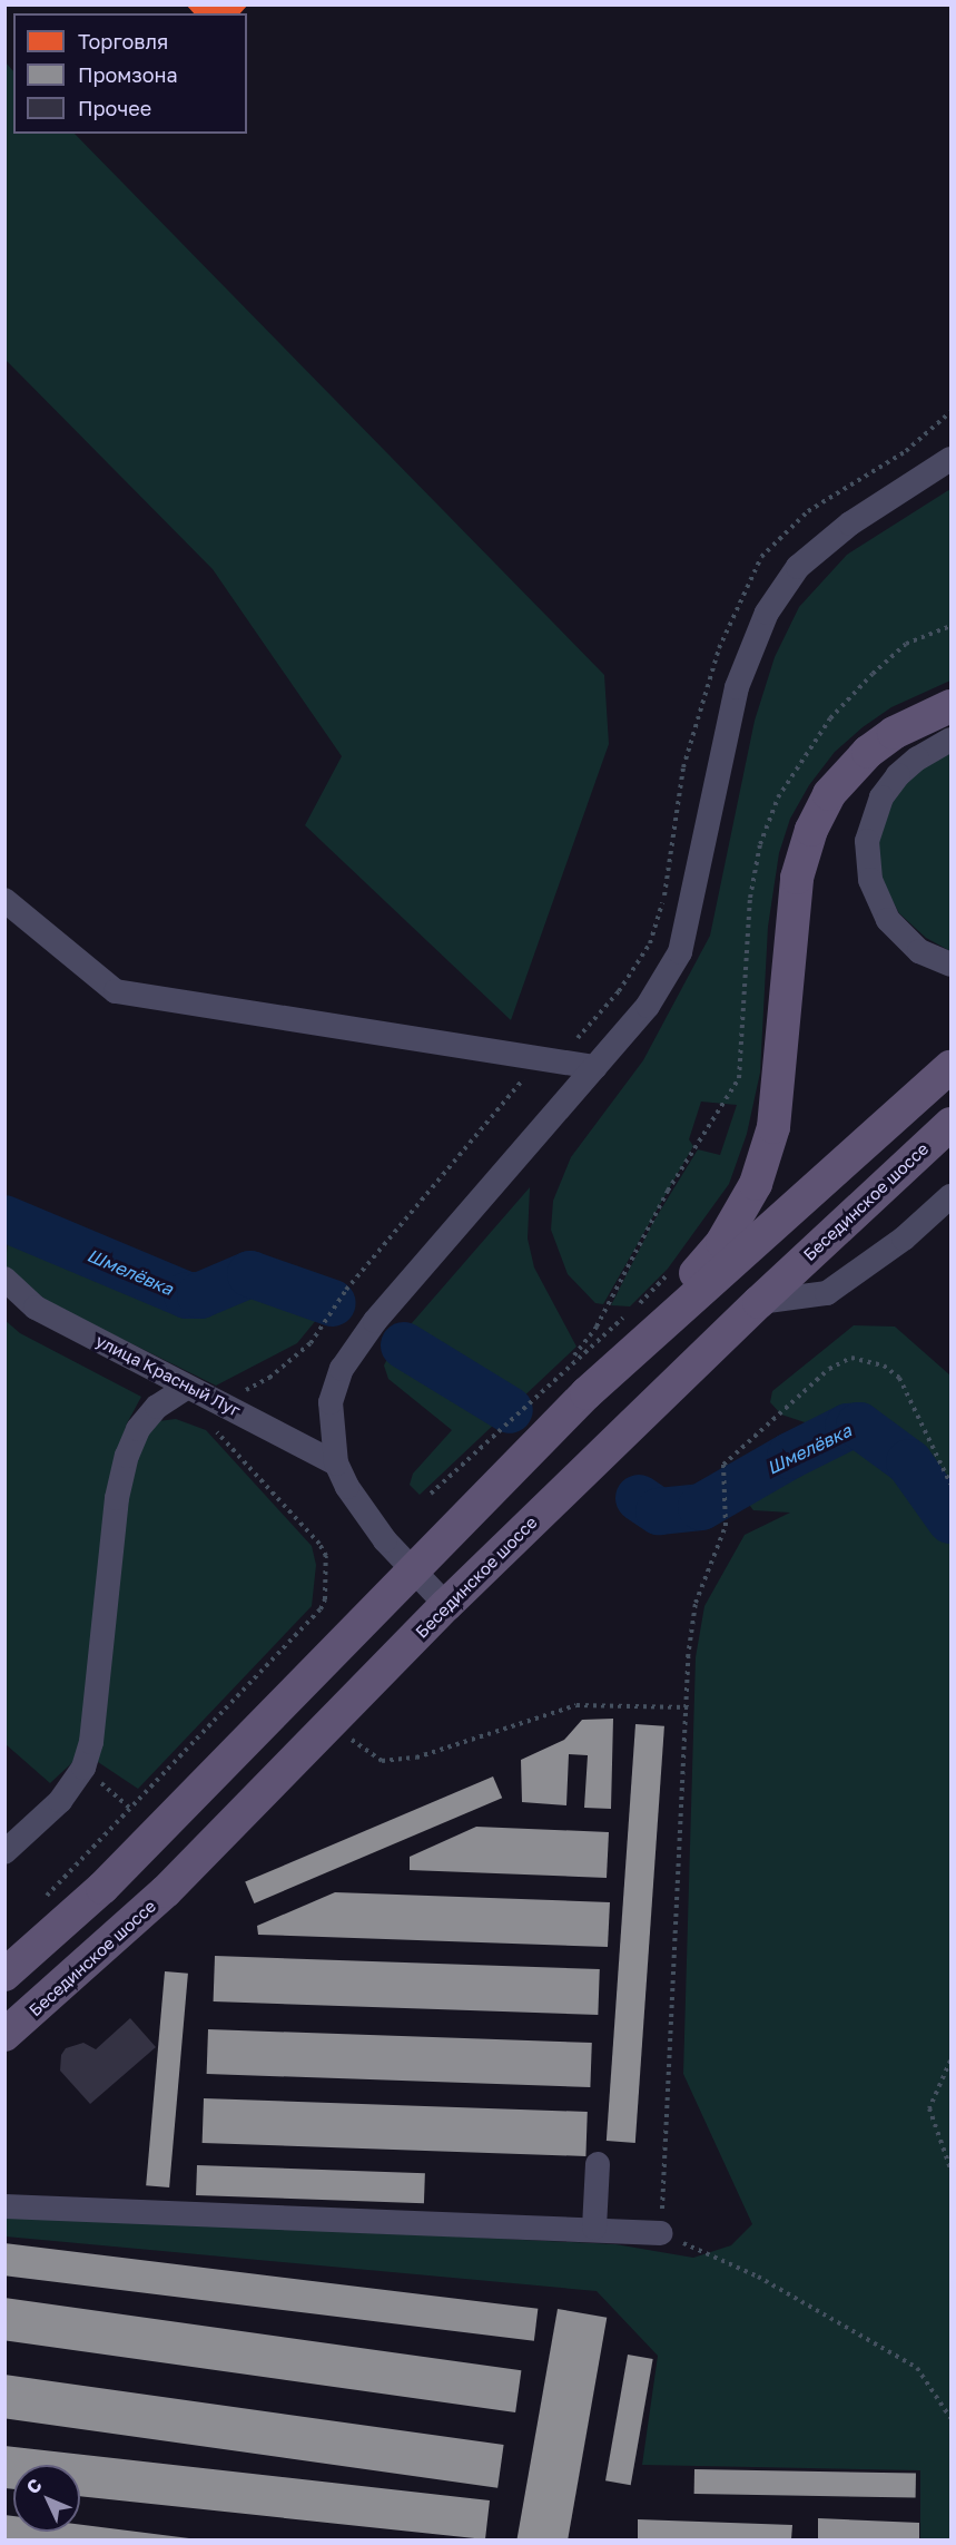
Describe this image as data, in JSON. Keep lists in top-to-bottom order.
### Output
{
  "streets": {
    "main road": ["Бесединское шоссе"],
    "street": ["улица Красный Луг"]
  },
  "water": ["Шмелёвка"],
  "legend": ["Торговля", "Промзона", "Прочее"],
  "north": "top left"
}
